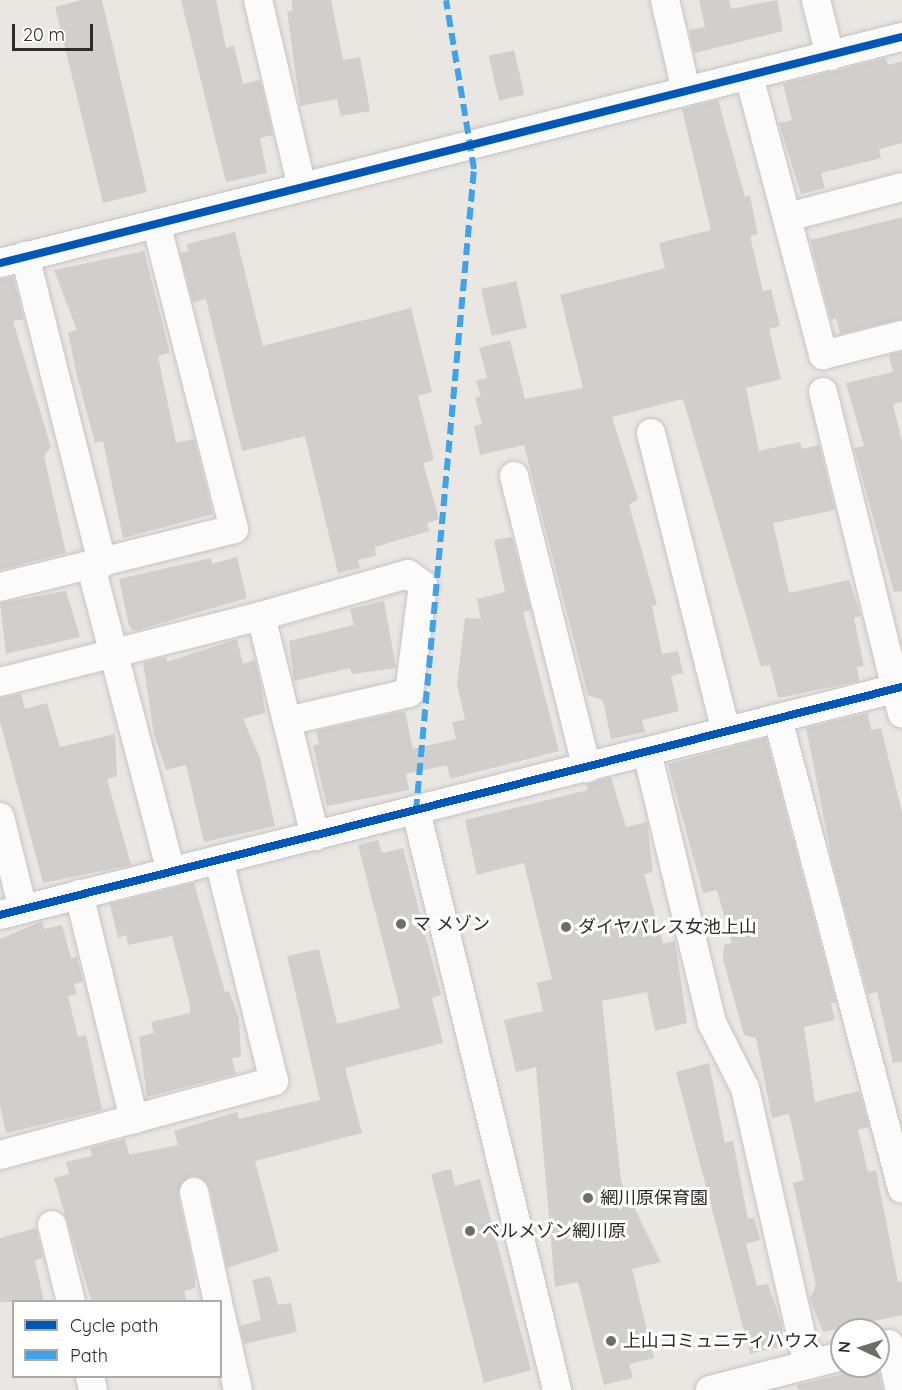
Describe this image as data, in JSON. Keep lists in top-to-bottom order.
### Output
{
  "places": [
    "マ メゾン",
    "ダイヤパレス女池上山",
    "網川原保育園",
    "ベルメゾン網川原",
    "上山コミュニティハウス"
  ],
  "legend": ["Cycle path", "Path"],
  "scale_bar": "20 m",
  "north": "left"
}
